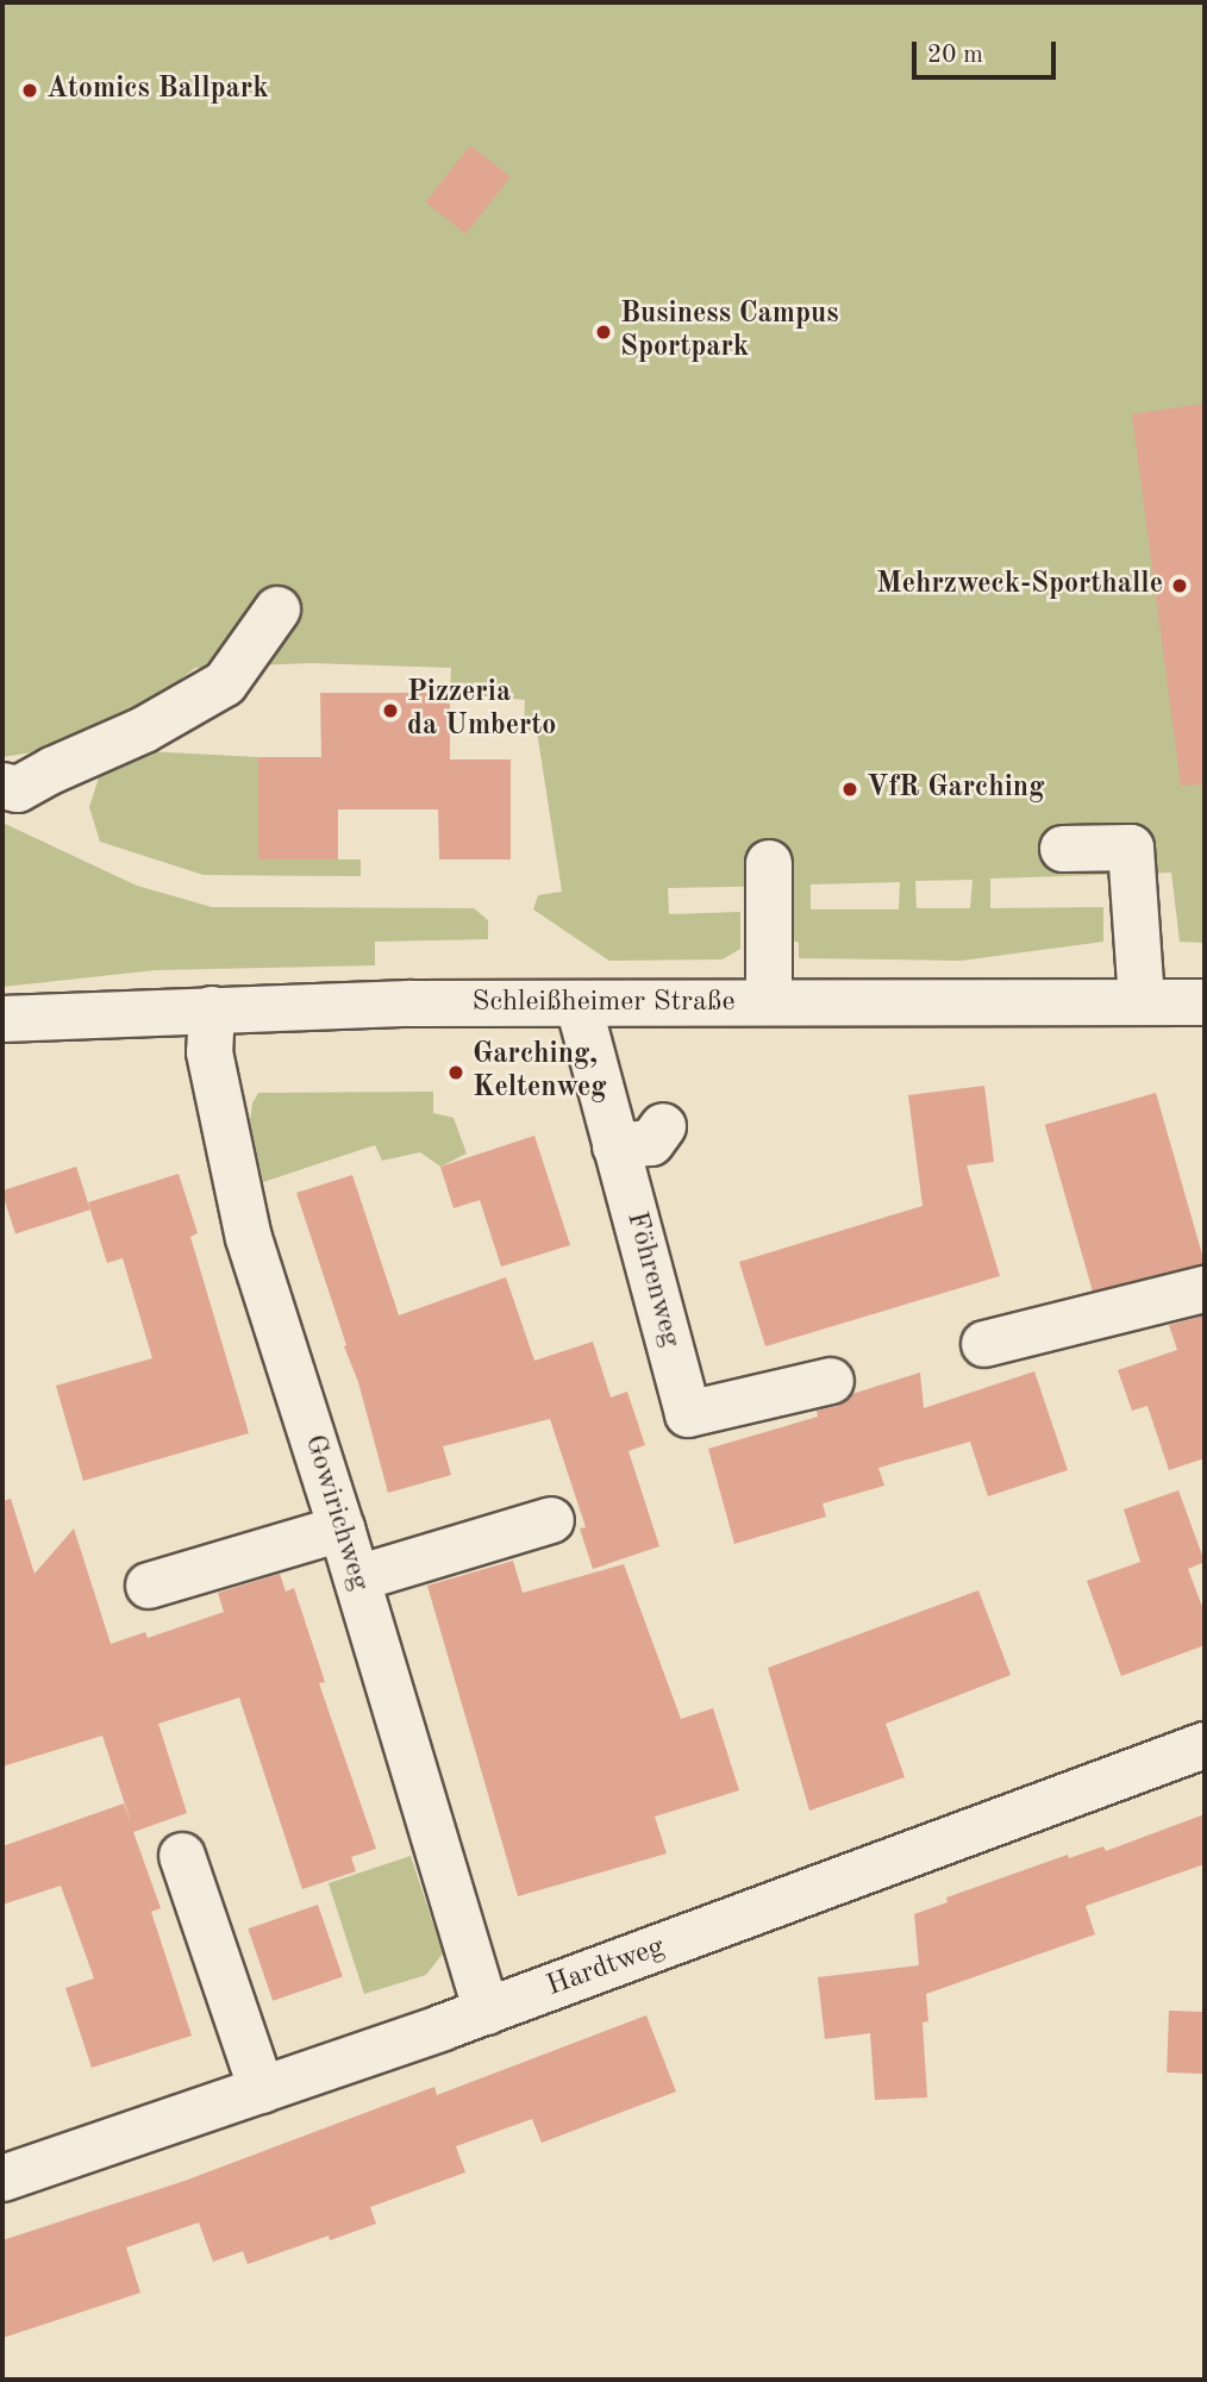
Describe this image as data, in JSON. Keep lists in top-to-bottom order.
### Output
{
  "streets": {
    "street": [
      "Schleißheimer Straße",
      "Föhrenweg",
      "Gowirichweg",
      "Hardtweg"
    ]
  },
  "crossings": [
    ["Schleißheimer Straße", "Föhrenweg"],
    ["Schleißheimer Straße", "Gowirichweg"],
    ["Gowirichweg", "Hardtweg"]
  ],
  "places": [
    "Atomics Ballpark",
    "Business Campus Sportpark",
    "Mehrzweck-Sporthalle",
    "Pizzeria da Umberto",
    "VfR Garching",
    "Garching, Keltenweg"
  ],
  "scale_bar": "20 m"
}
